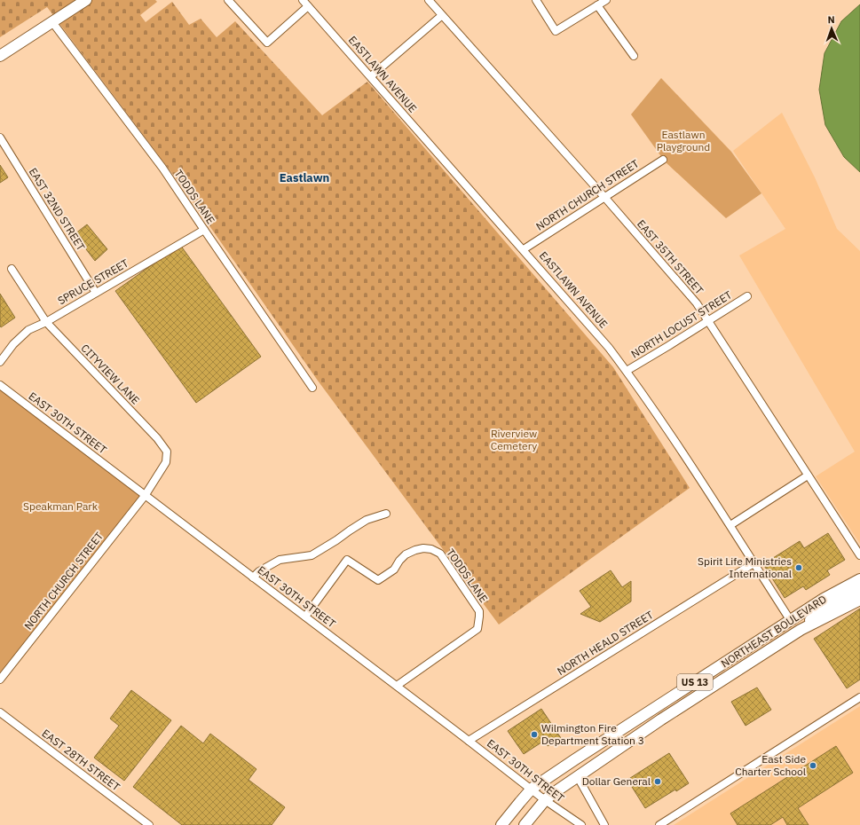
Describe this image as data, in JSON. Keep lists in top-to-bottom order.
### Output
{
  "streets": {
    "main road": ["NORTHEAST BOULEVARD", "US 13"],
    "street": [
      "EASTLAWN AVENUE",
      "NORTH CHURCH STREET",
      "TODDS LANE",
      "EAST 32ND STREET",
      "EAST 35TH STREET",
      "SPRUCE STREET",
      "NORTH LOCUST STREET",
      "CITYVIEW LANE",
      "EAST 30TH STREET",
      "NORTH HEALD STREET",
      "EAST 28TH STREET"
    ]
  },
  "crossings": [
    ["EASTLAWN AVENUE", "NORTH CHURCH STREET"],
    ["EASTLAWN AVENUE", "NORTH LOCUST STREET"],
    ["EASTLAWN AVENUE", "NORTHEAST BOULEVARD"],
    ["EASTLAWN AVENUE", "NORTH HEALD STREET"],
    ["NORTH CHURCH STREET", "EAST 35TH STREET"],
    ["NORTH CHURCH STREET", "CITYVIEW LANE"],
    ["NORTH CHURCH STREET", "EAST 30TH STREET"],
    ["TODDS LANE", "SPRUCE STREET"],
    ["TODDS LANE", "EAST 30TH STREET"],
    ["EAST 32ND STREET", "SPRUCE STREET"],
    ["EAST 35TH STREET", "NORTH LOCUST STREET"],
    ["SPRUCE STREET", "CITYVIEW LANE"],
    ["CITYVIEW LANE", "EAST 30TH STREET"],
    ["EAST 30TH STREET", "NORTHEAST BOULEVARD"],
    ["EAST 30TH STREET", "NORTH HEALD STREET"],
    ["EAST 30TH STREET", "US 13"]
  ],
  "districts": ["Eastlawn"],
  "parks": ["Eastlawn Playground", "Riverview Cemetery", "Speakman Park"],
  "places": [
    "Spirit Life Ministries International",
    "Wilmington Fire Department Station 3",
    "East Side Charter School",
    "Dollar General"
  ],
  "north": "top"
}
